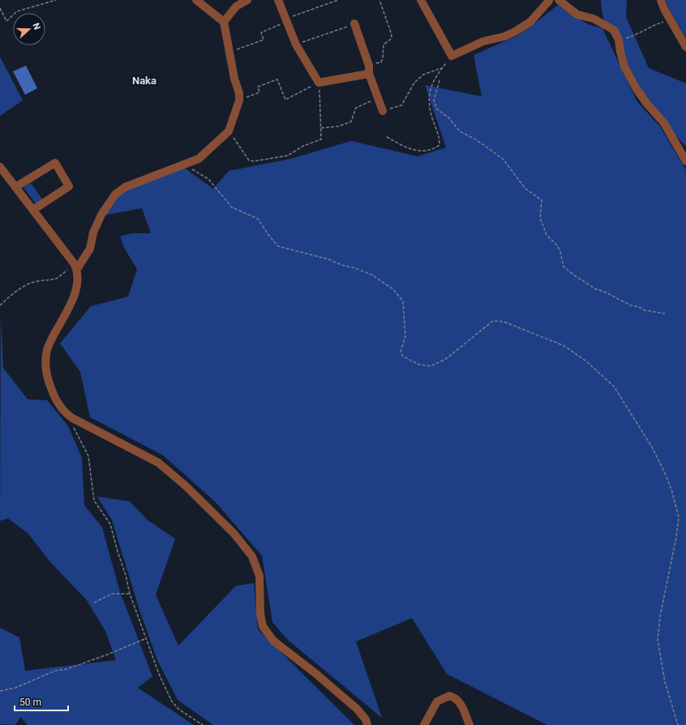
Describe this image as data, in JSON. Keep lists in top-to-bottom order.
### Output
{
  "districts": ["Naka"],
  "scale_bar": "50 m",
  "north": "right"
}
